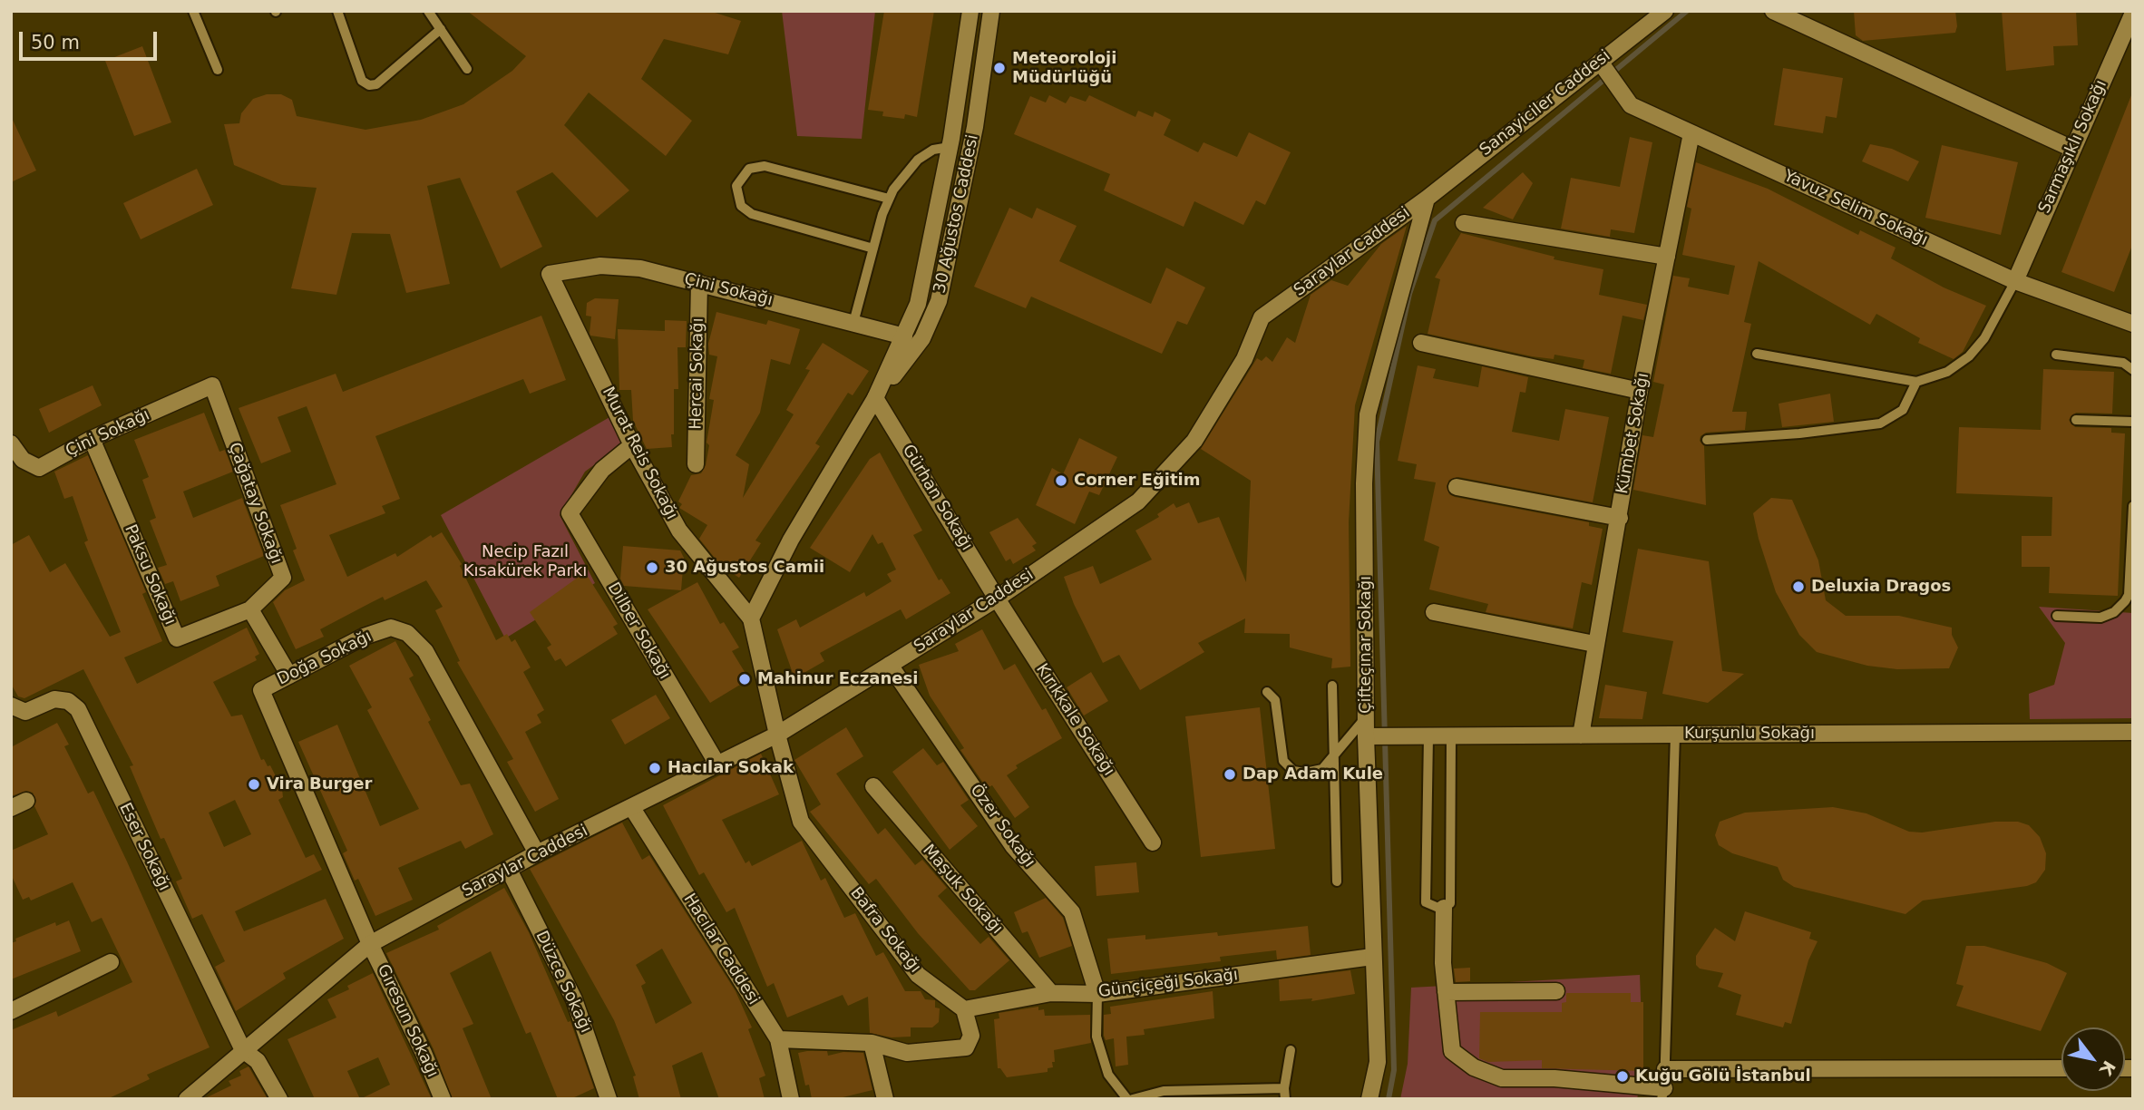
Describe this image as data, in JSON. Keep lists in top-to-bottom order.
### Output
{
  "streets": {
    "street": [
      "Sanayiciler Caddesi",
      "Sarmaşıklı Sokağı",
      "Yavuz Selim Sokağı",
      "30 Ağustos Caddesi",
      "Saraylar Caddesi",
      "Çini Sokağı",
      "Hercai Sokağı",
      "Kümbet Sokağı",
      "Murat Reis Sokağı",
      "Gürhan Sokağı",
      "Çağatay Sokağı",
      "Paksu Sokağı",
      "Dilber Sokağı",
      "Çifteçınar Sokağı",
      "Doğa Sokağı",
      "Kırıkkale Sokağı",
      "Kurşunlu Sokağı",
      "Özer Sokağı",
      "Eser Sokağı",
      "Maşuk Sokağı",
      "Bafra Sokağı",
      "Hacılar Caddesi",
      "Düzce Sokağı",
      "Günçiçeği Sokağı",
      "Gıresun Sokağı"
    ]
  },
  "crossings": [
    ["Sanayiciler Caddesi", "Yavuz Selim Sokağı"],
    ["Sanayiciler Caddesi", "Saraylar Caddesi"],
    ["Sanayiciler Caddesi", "Çifteçınar Sokağı"],
    ["Sarmaşıklı Sokağı", "Yavuz Selim Sokağı"],
    ["Yavuz Selim Sokağı", "Kümbet Sokağı"],
    ["30 Ağustos Caddesi", "Çini Sokağı"],
    ["30 Ağustos Caddesi", "Murat Reis Sokağı"],
    ["30 Ağustos Caddesi", "Gürhan Sokağı"],
    ["Saraylar Caddesi", "Gürhan Sokağı"],
    ["Saraylar Caddesi", "Dilber Sokağı"],
    ["Saraylar Caddesi", "Çifteçınar Sokağı"],
    ["Saraylar Caddesi", "Doğa Sokağı"],
    ["Saraylar Caddesi", "Kırıkkale Sokağı"],
    ["Saraylar Caddesi", "Özer Sokağı"],
    ["Saraylar Caddesi", "Eser Sokağı"],
    ["Saraylar Caddesi", "Bafra Sokağı"],
    ["Saraylar Caddesi", "Hacılar Caddesi"],
    ["Saraylar Caddesi", "Düzce Sokağı"],
    ["Saraylar Caddesi", "Gıresun Sokağı"],
    ["Çini Sokağı", "Hercai Sokağı"],
    ["Çini Sokağı", "Murat Reis Sokağı"],
    ["Çini Sokağı", "Çağatay Sokağı"],
    ["Çini Sokağı", "Paksu Sokağı"],
    ["Kümbet Sokağı", "Kurşunlu Sokağı"],
    ["Murat Reis Sokağı", "Dilber Sokağı"],
    ["Gürhan Sokağı", "Kırıkkale Sokağı"],
    ["Çağatay Sokağı", "Paksu Sokağı"],
    ["Çifteçınar Sokağı", "Kurşunlu Sokağı"],
    ["Çifteçınar Sokağı", "Günçiçeği Sokağı"],
    ["Doğa Sokağı", "Gıresun Sokağı"],
    ["Özer Sokağı", "Günçiçeği Sokağı"],
    ["Maşuk Sokağı", "Günçiçeği Sokağı"],
    ["Bafra Sokağı", "Günçiçeği Sokağı"]
  ],
  "parks": ["Necip Fazıl Kısakürek Parkı"],
  "places": [
    "Meteoroloji Müdürlüğü",
    "Corner Eğitim",
    "30 Ağustos Camii",
    "Deluxia Dragos",
    "Mahinur Eczanesi",
    "Hacılar Sokak",
    "Dap Adam Kule",
    "Vira Burger",
    "Kuğu Gölü İstanbul"
  ],
  "scale_bar": "50 m",
  "north": "bottom right"
}
